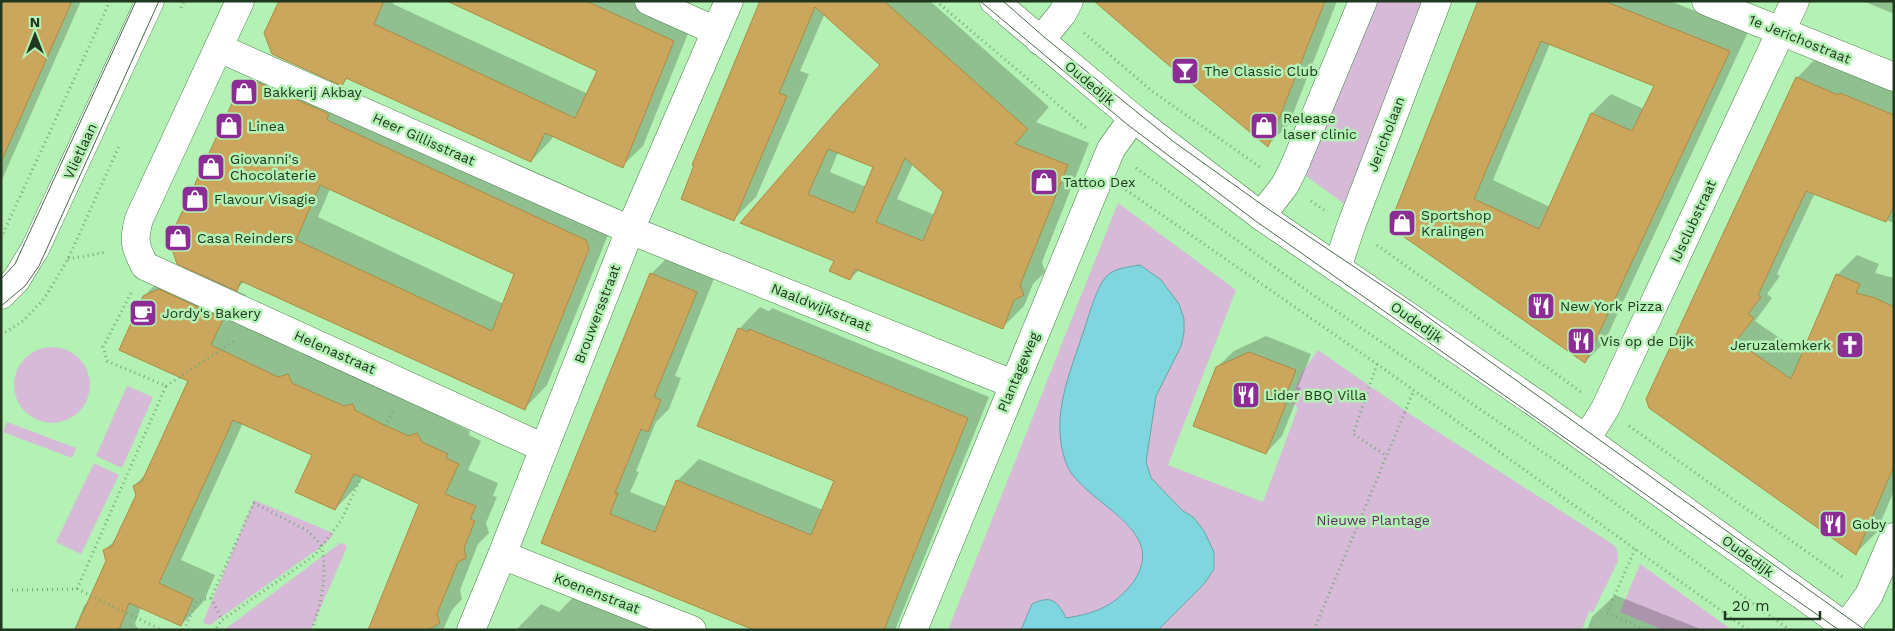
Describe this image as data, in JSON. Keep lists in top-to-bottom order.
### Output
{
  "streets": {
    "street": [
      "1e Jerichostraat",
      "Oudedijk",
      "Jericholaan",
      "Heer Gillisstraat",
      "Vlietlaan",
      "IJsclubstraat",
      "Naaldwijkstraat",
      "Brouwersstraat",
      "Helenastraat",
      "Plantageweg",
      "Koenenstraat"
    ]
  },
  "crossings": [
    ["1e Jerichostraat", "IJsclubstraat"],
    ["Oudedijk", "Jericholaan"],
    ["Oudedijk", "IJsclubstraat"],
    ["Oudedijk", "Plantageweg"],
    ["Heer Gillisstraat", "Naaldwijkstraat"],
    ["Heer Gillisstraat", "Brouwersstraat"],
    ["Naaldwijkstraat", "Brouwersstraat"],
    ["Naaldwijkstraat", "Plantageweg"],
    ["Brouwersstraat", "Helenastraat"],
    ["Brouwersstraat", "Koenenstraat"]
  ],
  "parks": ["Nieuwe Plantage"],
  "places": {
    "bar": ["The Classic Club"],
    "shop": [
      "Bakkerij Akbay",
      "Linea",
      "Release laser clinic",
      "Giovanni's Chocolaterie",
      "Tattoo Dex",
      "Flavour Visagie",
      "Sportshop Kralingen",
      "Casa Reinders"
    ],
    "restaurant": [
      "New York Pizza",
      "Vis op de Dijk",
      "Lider BBQ Villa",
      "Goby"
    ],
    "cafe": ["Jordy's Bakery"],
    "church": ["Jeruzalemkerk"]
  },
  "scale_bar": "20 m",
  "north": "top"
}
